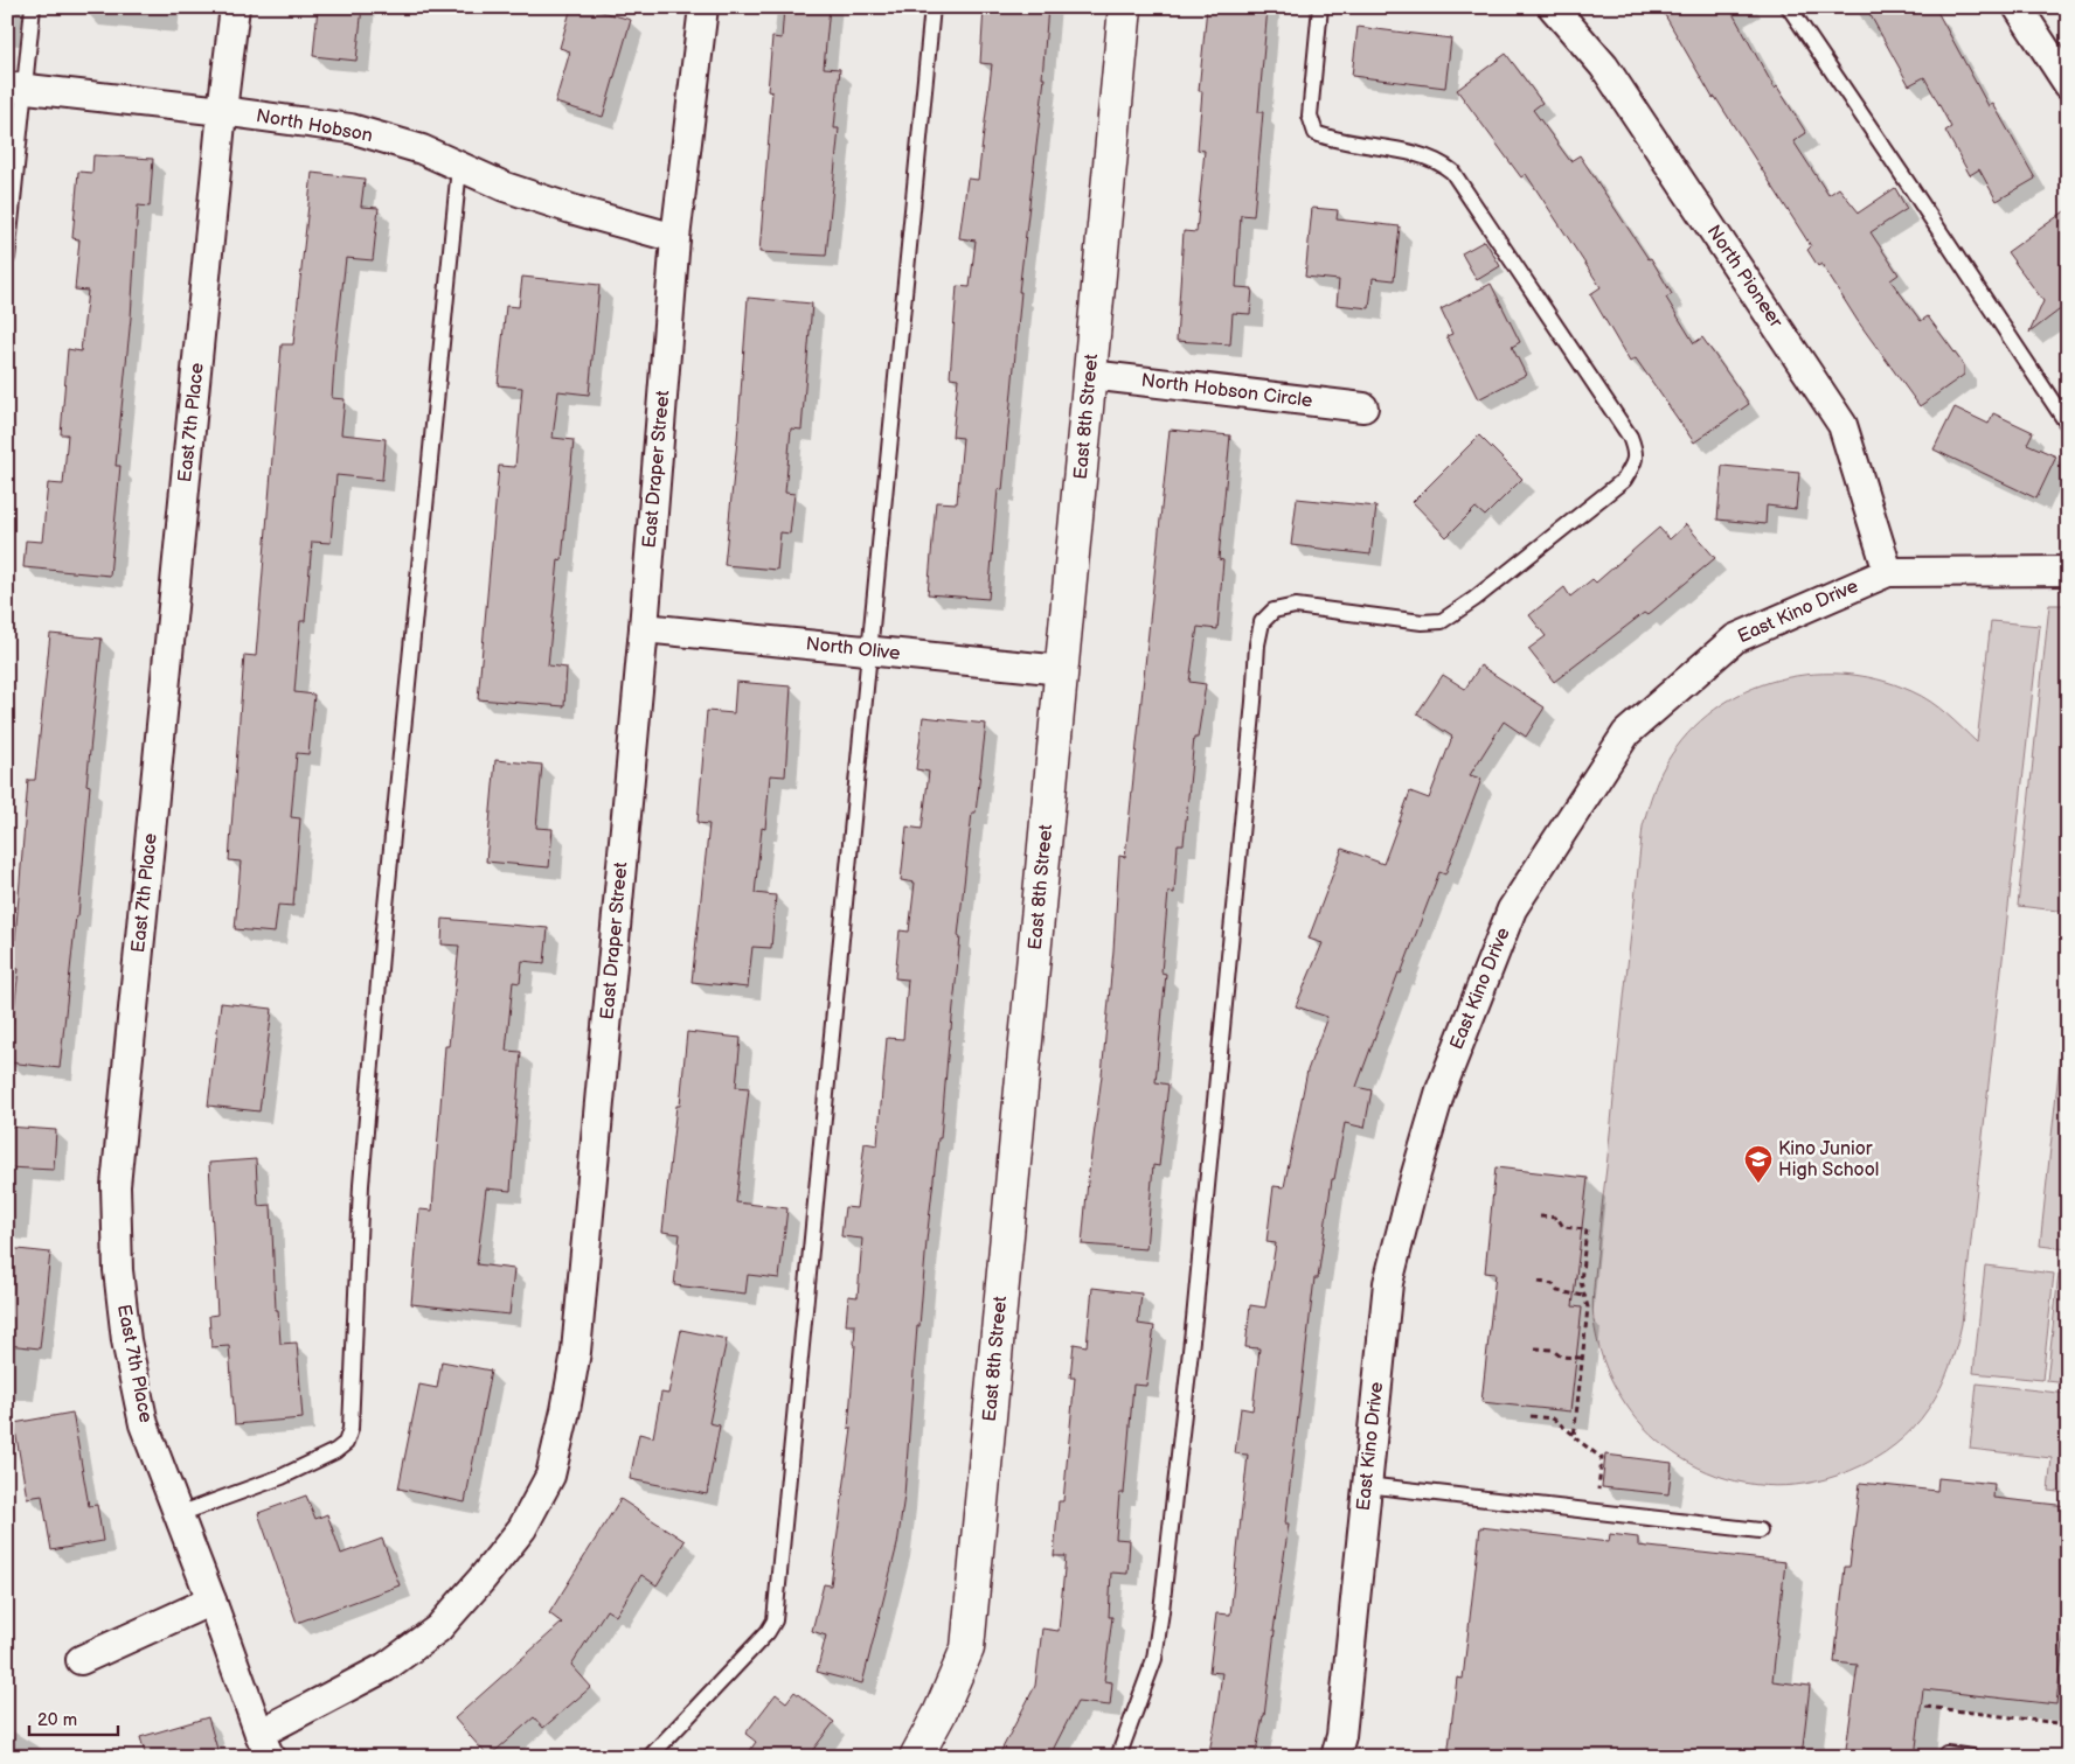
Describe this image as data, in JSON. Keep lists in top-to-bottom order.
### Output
{
  "streets": {
    "street": [
      "North Hobson",
      "North Pioneer",
      "North Hobson Circle",
      "East 8th Street",
      "East 7th Place",
      "East Draper Street",
      "East Kino Drive",
      "North Olive"
    ]
  },
  "crossings": [
    ["North Hobson", "East 7th Place"],
    ["North Hobson", "East Draper Street"],
    ["North Pioneer", "East Kino Drive"],
    ["North Hobson Circle", "East 8th Street"],
    ["East 8th Street", "North Olive"],
    ["East 7th Place", "East Draper Street"],
    ["East Draper Street", "North Olive"]
  ],
  "places": {
    "school or university": ["Kino Junior High School"]
  },
  "scale_bar": "20 m"
}
